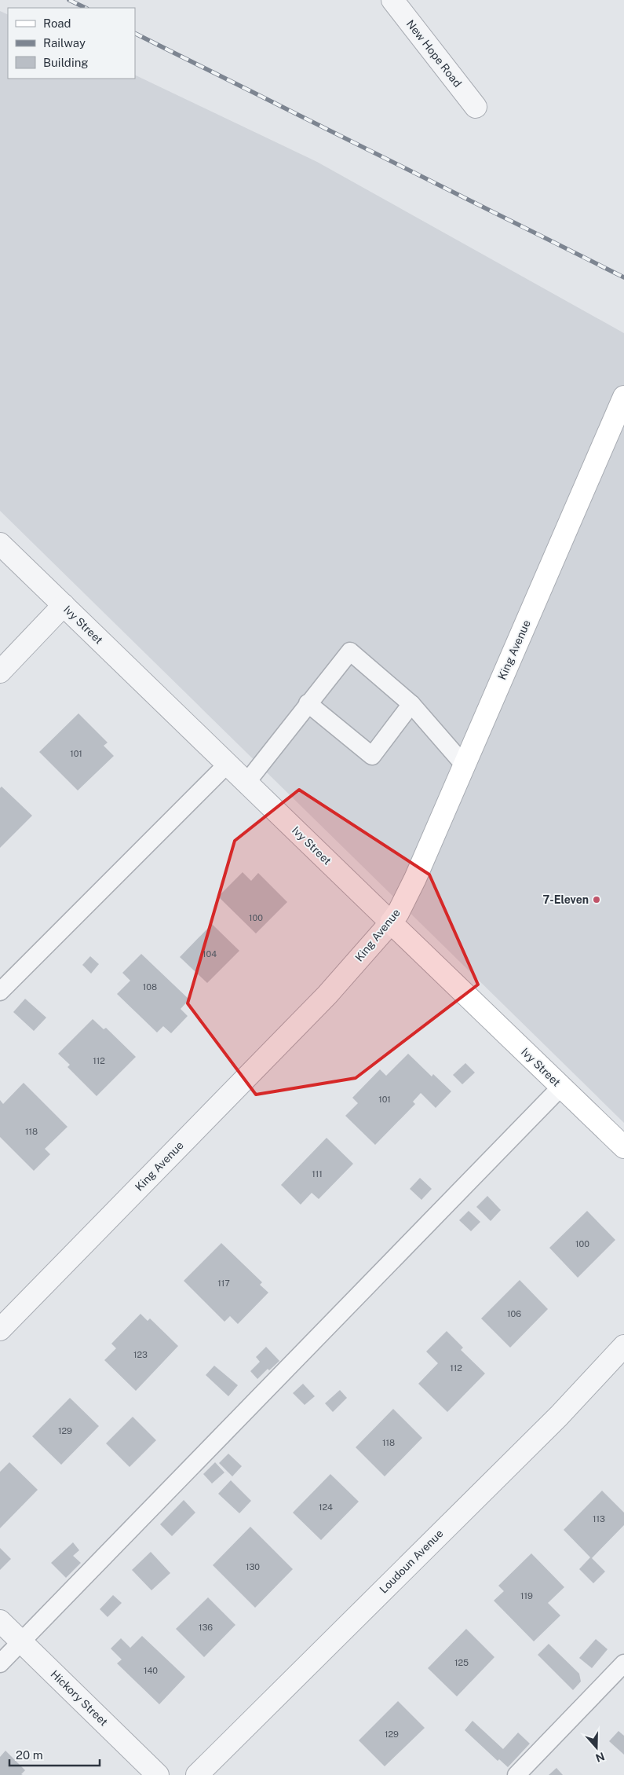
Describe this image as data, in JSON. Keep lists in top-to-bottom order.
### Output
{
  "streets": {
    "main road": ["Ivy Street", "King Avenue"],
    "street": ["New Hope Road", "Loudoun Avenue", "Hickory Street"]
  },
  "crossings": [
    ["Ivy Street", "King Avenue"]
  ],
  "places": ["7-Eleven"],
  "house_numbers": [
    "101",
    "100",
    "104",
    "108",
    "112",
    "101",
    "118",
    "111",
    "100",
    "117",
    "106",
    "123",
    "112",
    "129",
    "118",
    "124",
    "113",
    "130",
    "119",
    "136",
    "125",
    "140",
    "129"
  ],
  "legend": ["Road", "Railway", "Building"],
  "scale_bar": "20 m",
  "north": "bottom"
}
